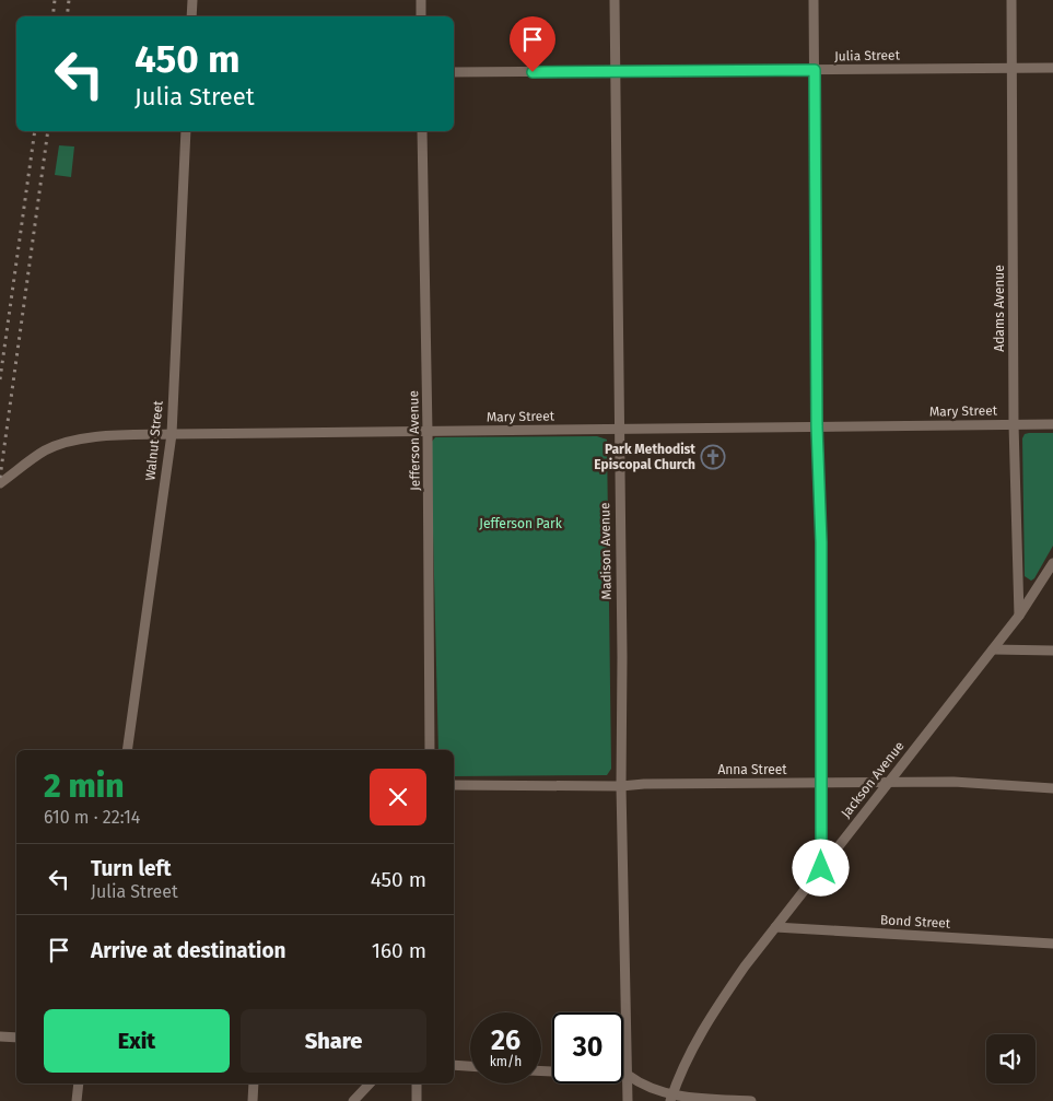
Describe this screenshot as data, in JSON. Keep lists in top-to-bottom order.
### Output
{
  "streets": {
    "street": [
      "Julia Street",
      "Adams Avenue",
      "Mary Street",
      "Walnut Street",
      "Jefferson Avenue",
      "Madison Avenue",
      "Anna Street",
      "Jackson Avenue",
      "Bond Street"
    ]
  },
  "crossings": [
    ["Julia Street", "Adams Avenue"],
    ["Julia Street", "Madison Avenue"],
    ["Adams Avenue", "Mary Street"],
    ["Adams Avenue", "Jackson Avenue"],
    ["Mary Street", "Walnut Street"],
    ["Mary Street", "Jefferson Avenue"],
    ["Mary Street", "Madison Avenue"],
    ["Madison Avenue", "Anna Street"],
    ["Anna Street", "Jackson Avenue"],
    ["Jackson Avenue", "Bond Street"]
  ],
  "parks": ["Jefferson Park"],
  "places": {
    "church": ["Park Methodist Episcopal Church"]
  },
  "page": {
    "turn": ["450 m", "Julia Street"],
    "heading": ["2 min", "610 m · 22:14"],
    "list": [
      {
        "name": "Turn left",
        "note": "Julia Street",
        "value": "450 m"
      },
      {
        "name": "Arrive at destination",
        "value": "160 m"
      }
    ],
    "buttons": ["Exit", "Share"],
    "speed": "26 km/h",
    "limit": "30"
  }
}
